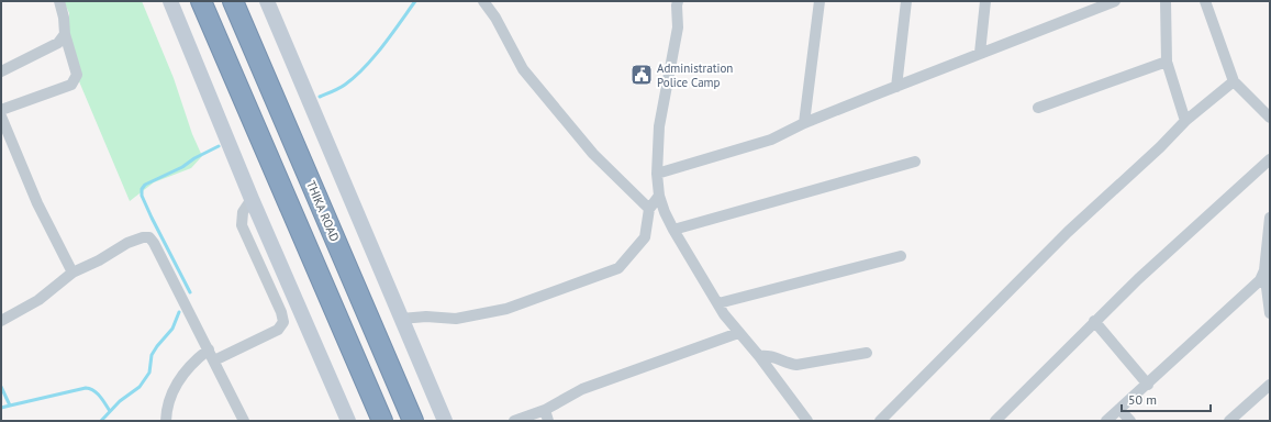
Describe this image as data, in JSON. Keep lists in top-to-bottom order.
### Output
{
  "streets": {
    "highway": ["THIKA ROAD"]
  },
  "places": {
    "public building": ["Administration Police Camp"]
  },
  "scale_bar": "50 m"
}
